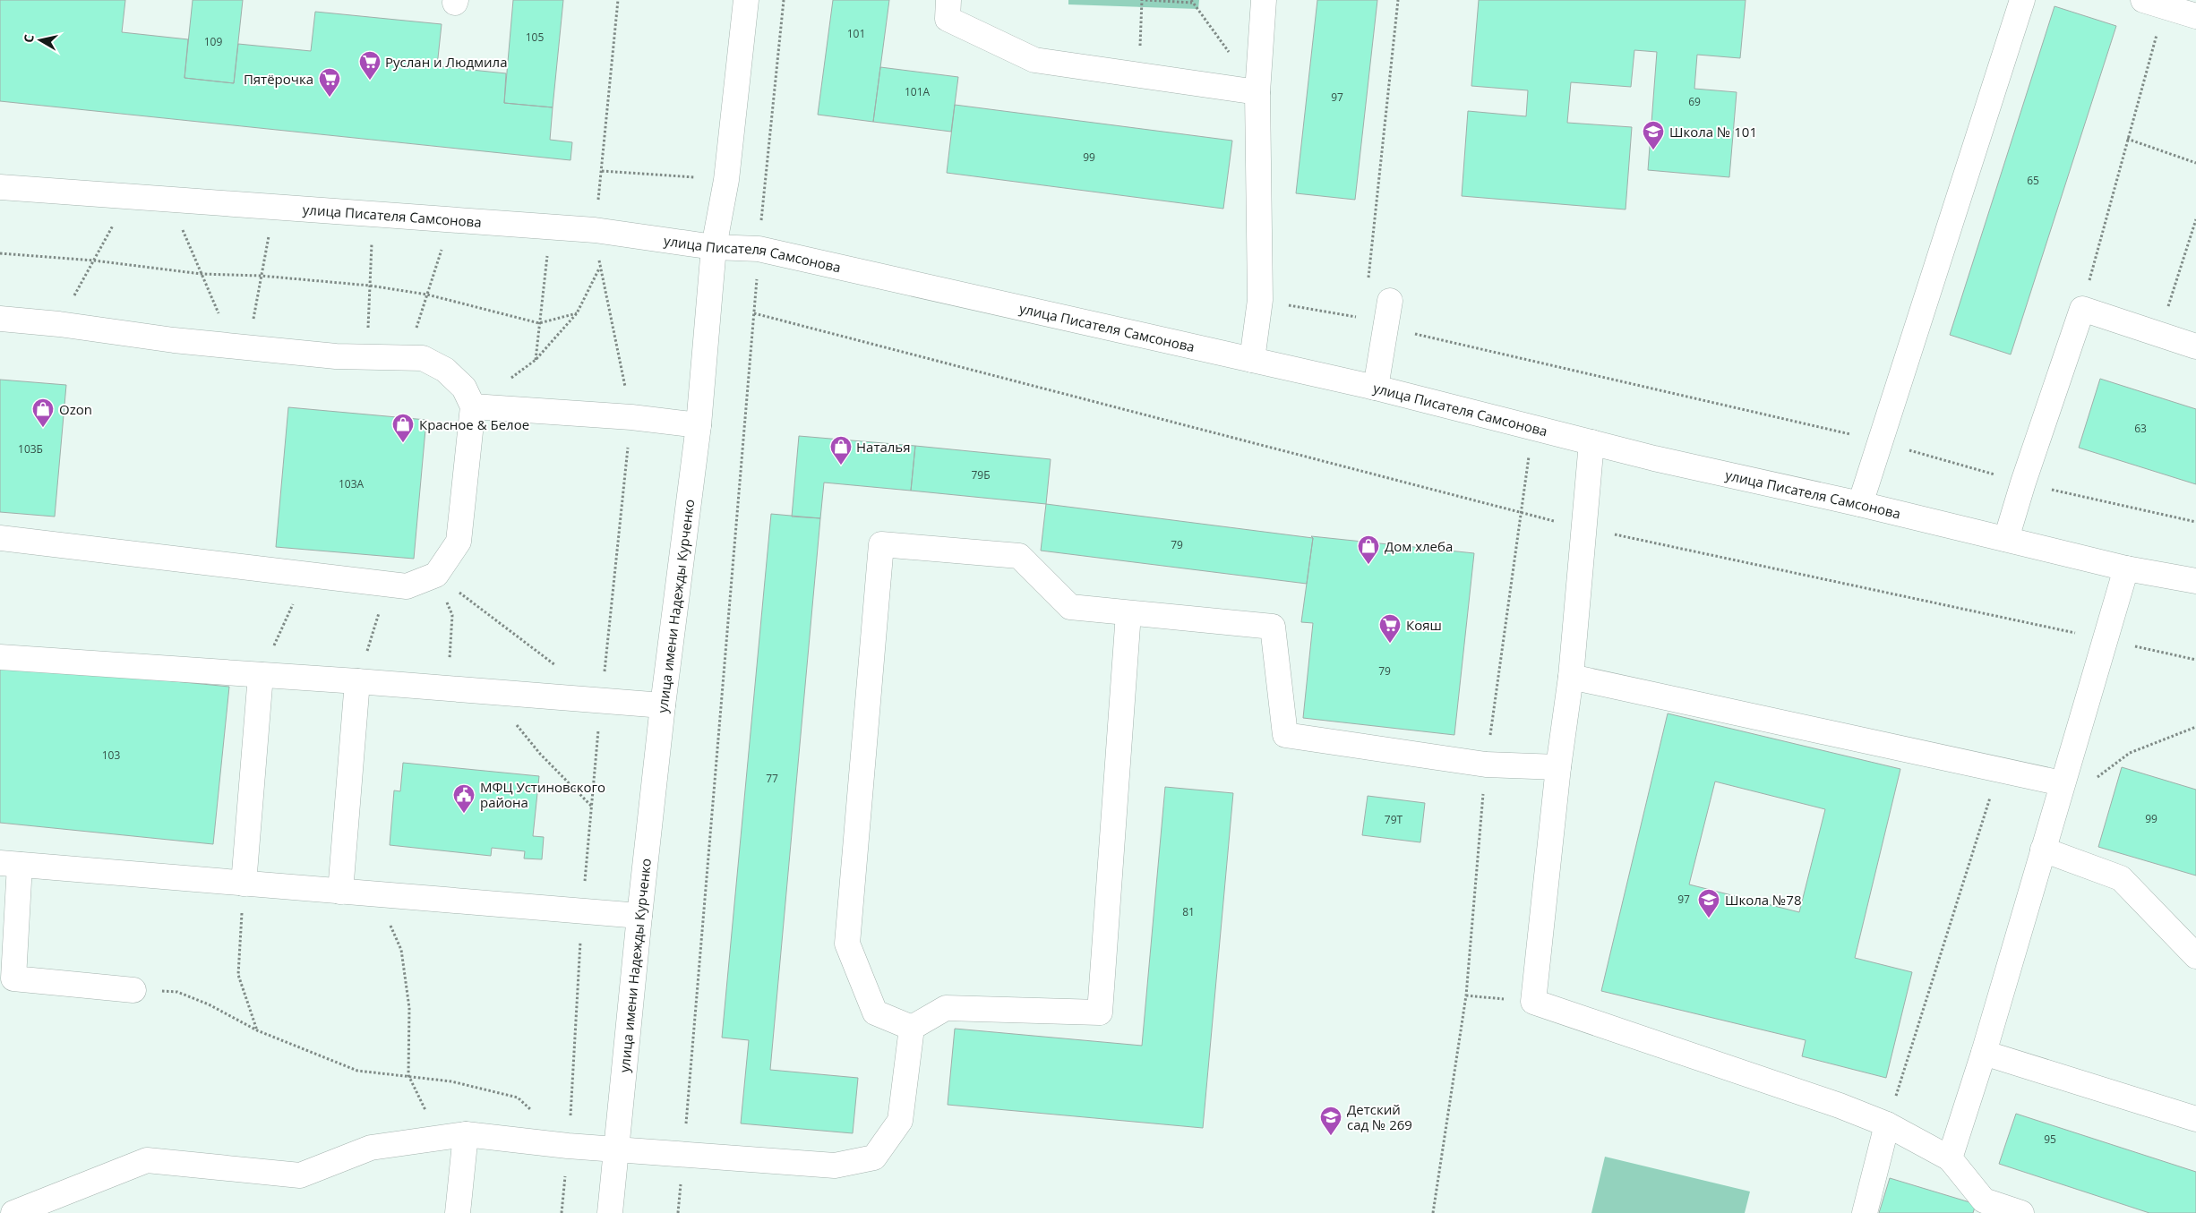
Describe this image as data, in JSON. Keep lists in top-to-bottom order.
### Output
{
  "streets": {
    "street": ["улица Писателя Самсонова", "улица имени Надежды Курченко"]
  },
  "crossings": [
    ["улица Писателя Самсонова", "улица имени Надежды Курченко"]
  ],
  "places": {
    "supermarket": ["Руслан и Людмила", "Пятёрочка", "Кояш"],
    "school or university": ["Школа № 101", "Школа №78", "Детский сад № 269"],
    "shop": [
      "Ozon",
      "Красное & Белое",
      "Наталья",
      "Дом хлеба"
    ],
    "public building": ["МФЦ Устиновского района"]
  },
  "house_numbers": [
    "101",
    "105",
    "109",
    "101А",
    "97",
    "69",
    "99",
    "65",
    "63",
    "103Б",
    "79Б",
    "103А",
    "79",
    "79",
    "103",
    "77",
    "99",
    "79Т",
    "97",
    "81",
    "95"
  ],
  "north": "left"
}
